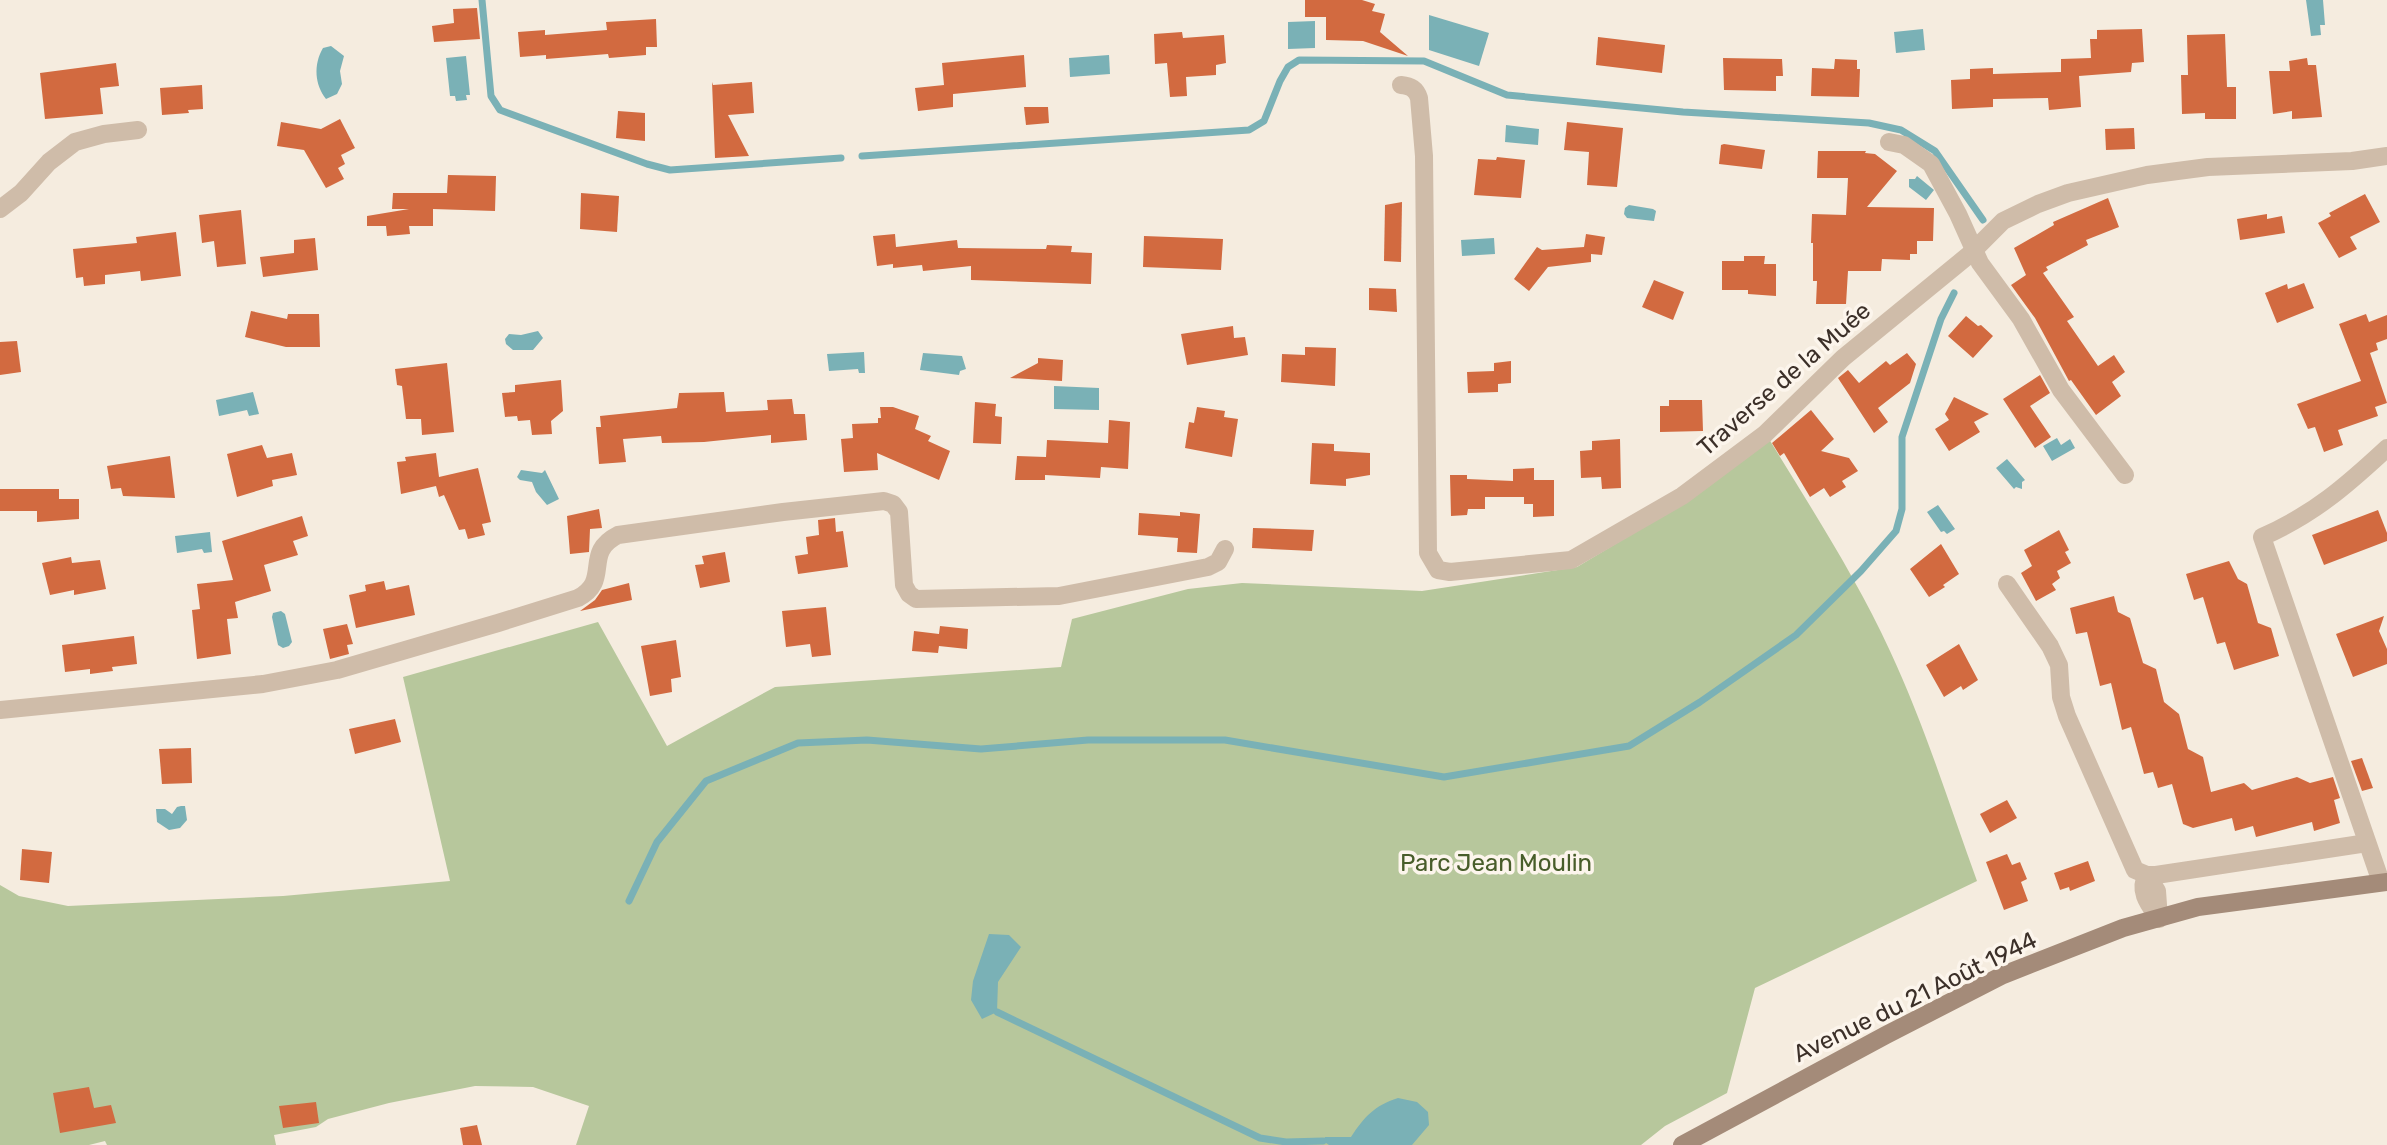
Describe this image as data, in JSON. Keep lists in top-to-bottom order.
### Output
{
  "streets": {
    "main road": ["Avenue du 21 Août 1944"],
    "street": ["Traverse de la Muée"]
  },
  "parks": ["Parc Jean Moulin"]
}
